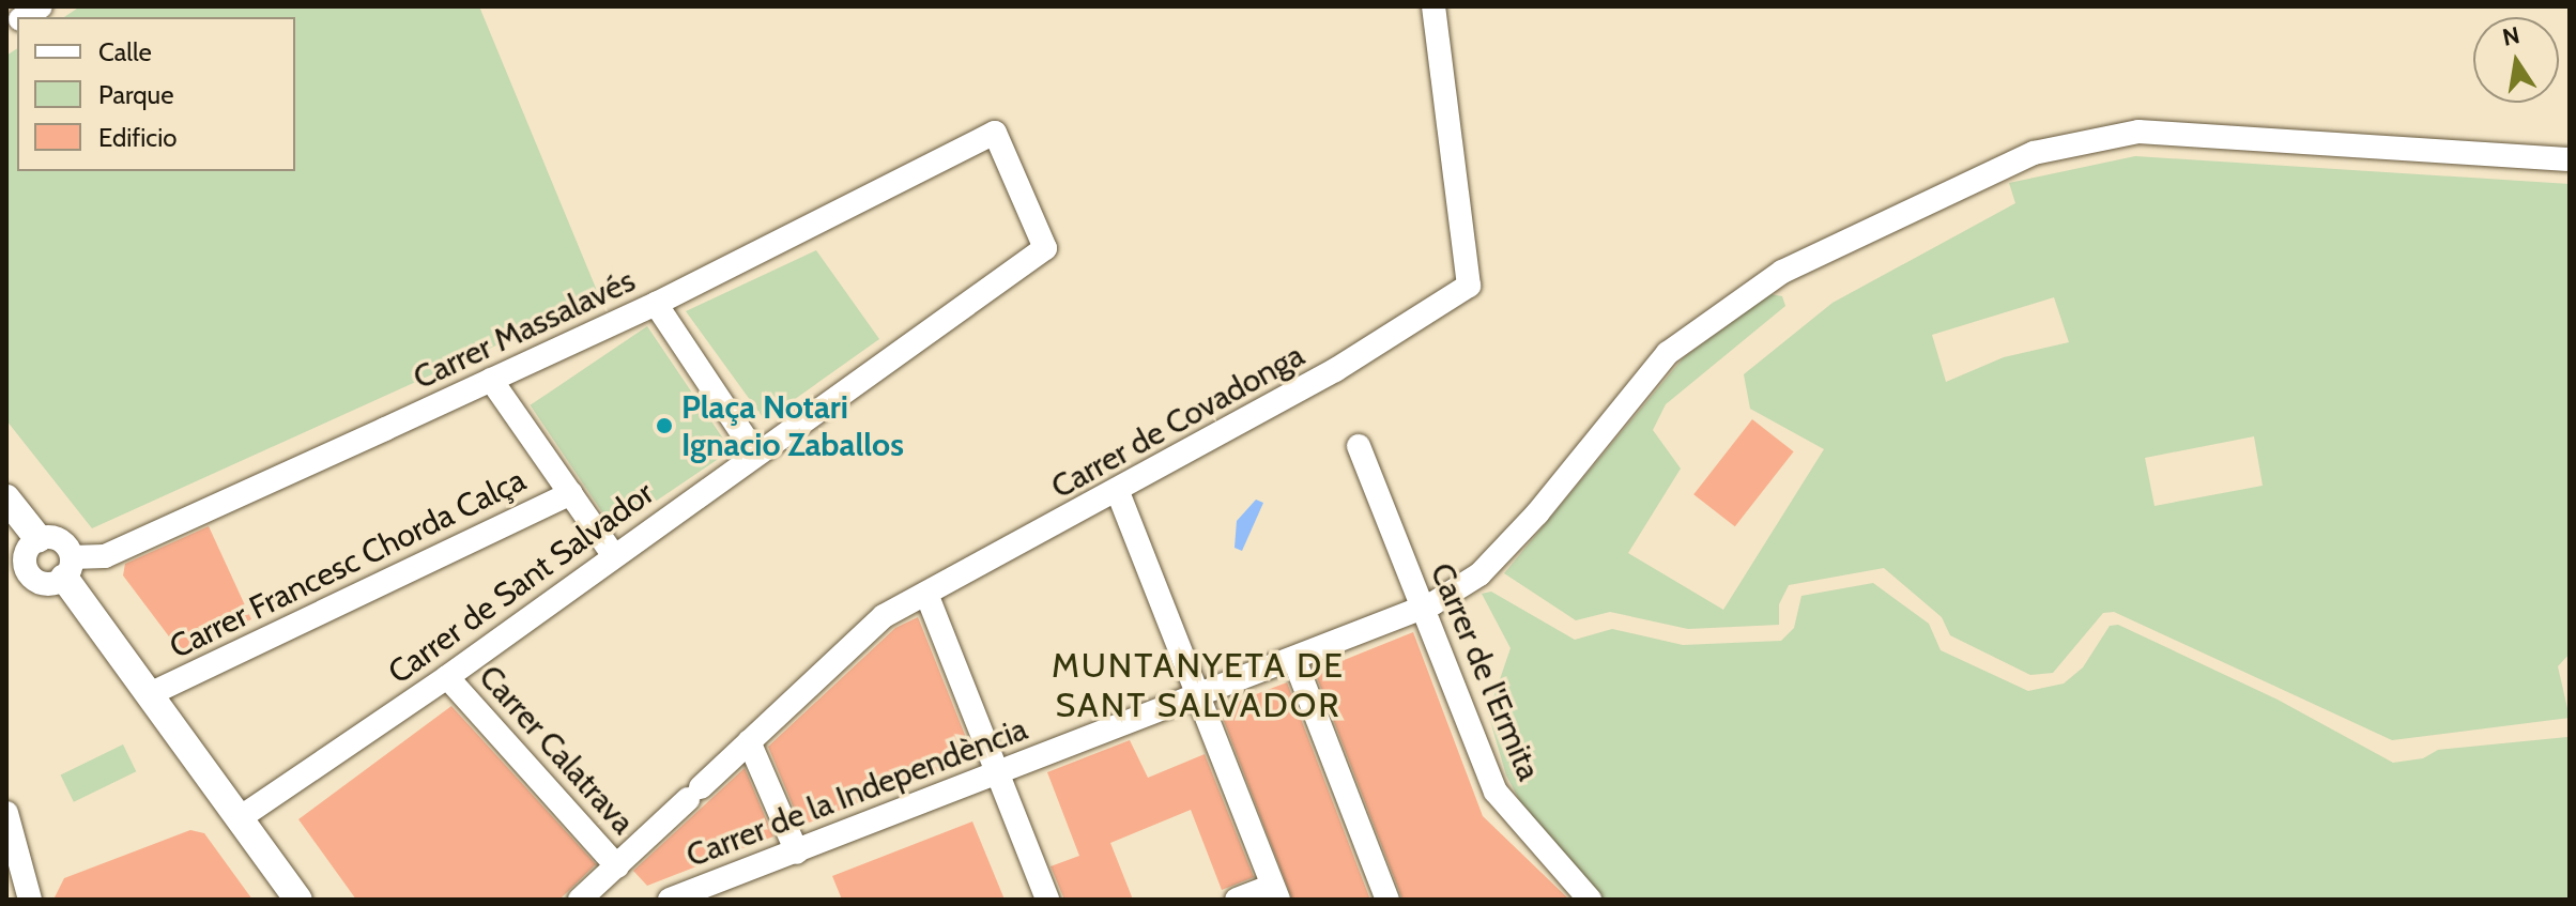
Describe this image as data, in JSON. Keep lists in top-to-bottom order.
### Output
{
  "streets": {
    "street": [
      "Carrer Massalavés",
      "Carrer de Covadonga",
      "Carrer Francesc Chorda Calça",
      "Carrer de Sant Salvador",
      "Carrer de l'Ermita",
      "Carrer Calatrava",
      "Carrer de la Independència"
    ]
  },
  "crossings": [
    ["Carrer Massalavés", "Carrer de Sant Salvador"],
    ["Carrer de Covadonga", "Carrer Calatrava"],
    ["Carrer de Sant Salvador", "Carrer Calatrava"],
    ["Carrer de l'Ermita", "Carrer de la Independència"]
  ],
  "districts": ["MUNTANYETA DE SANT SALVADOR"],
  "places": ["Plaça Notari Ignacio Zaballos"],
  "legend": ["Calle", "Parque", "Edificio"],
  "north": "top"
}
